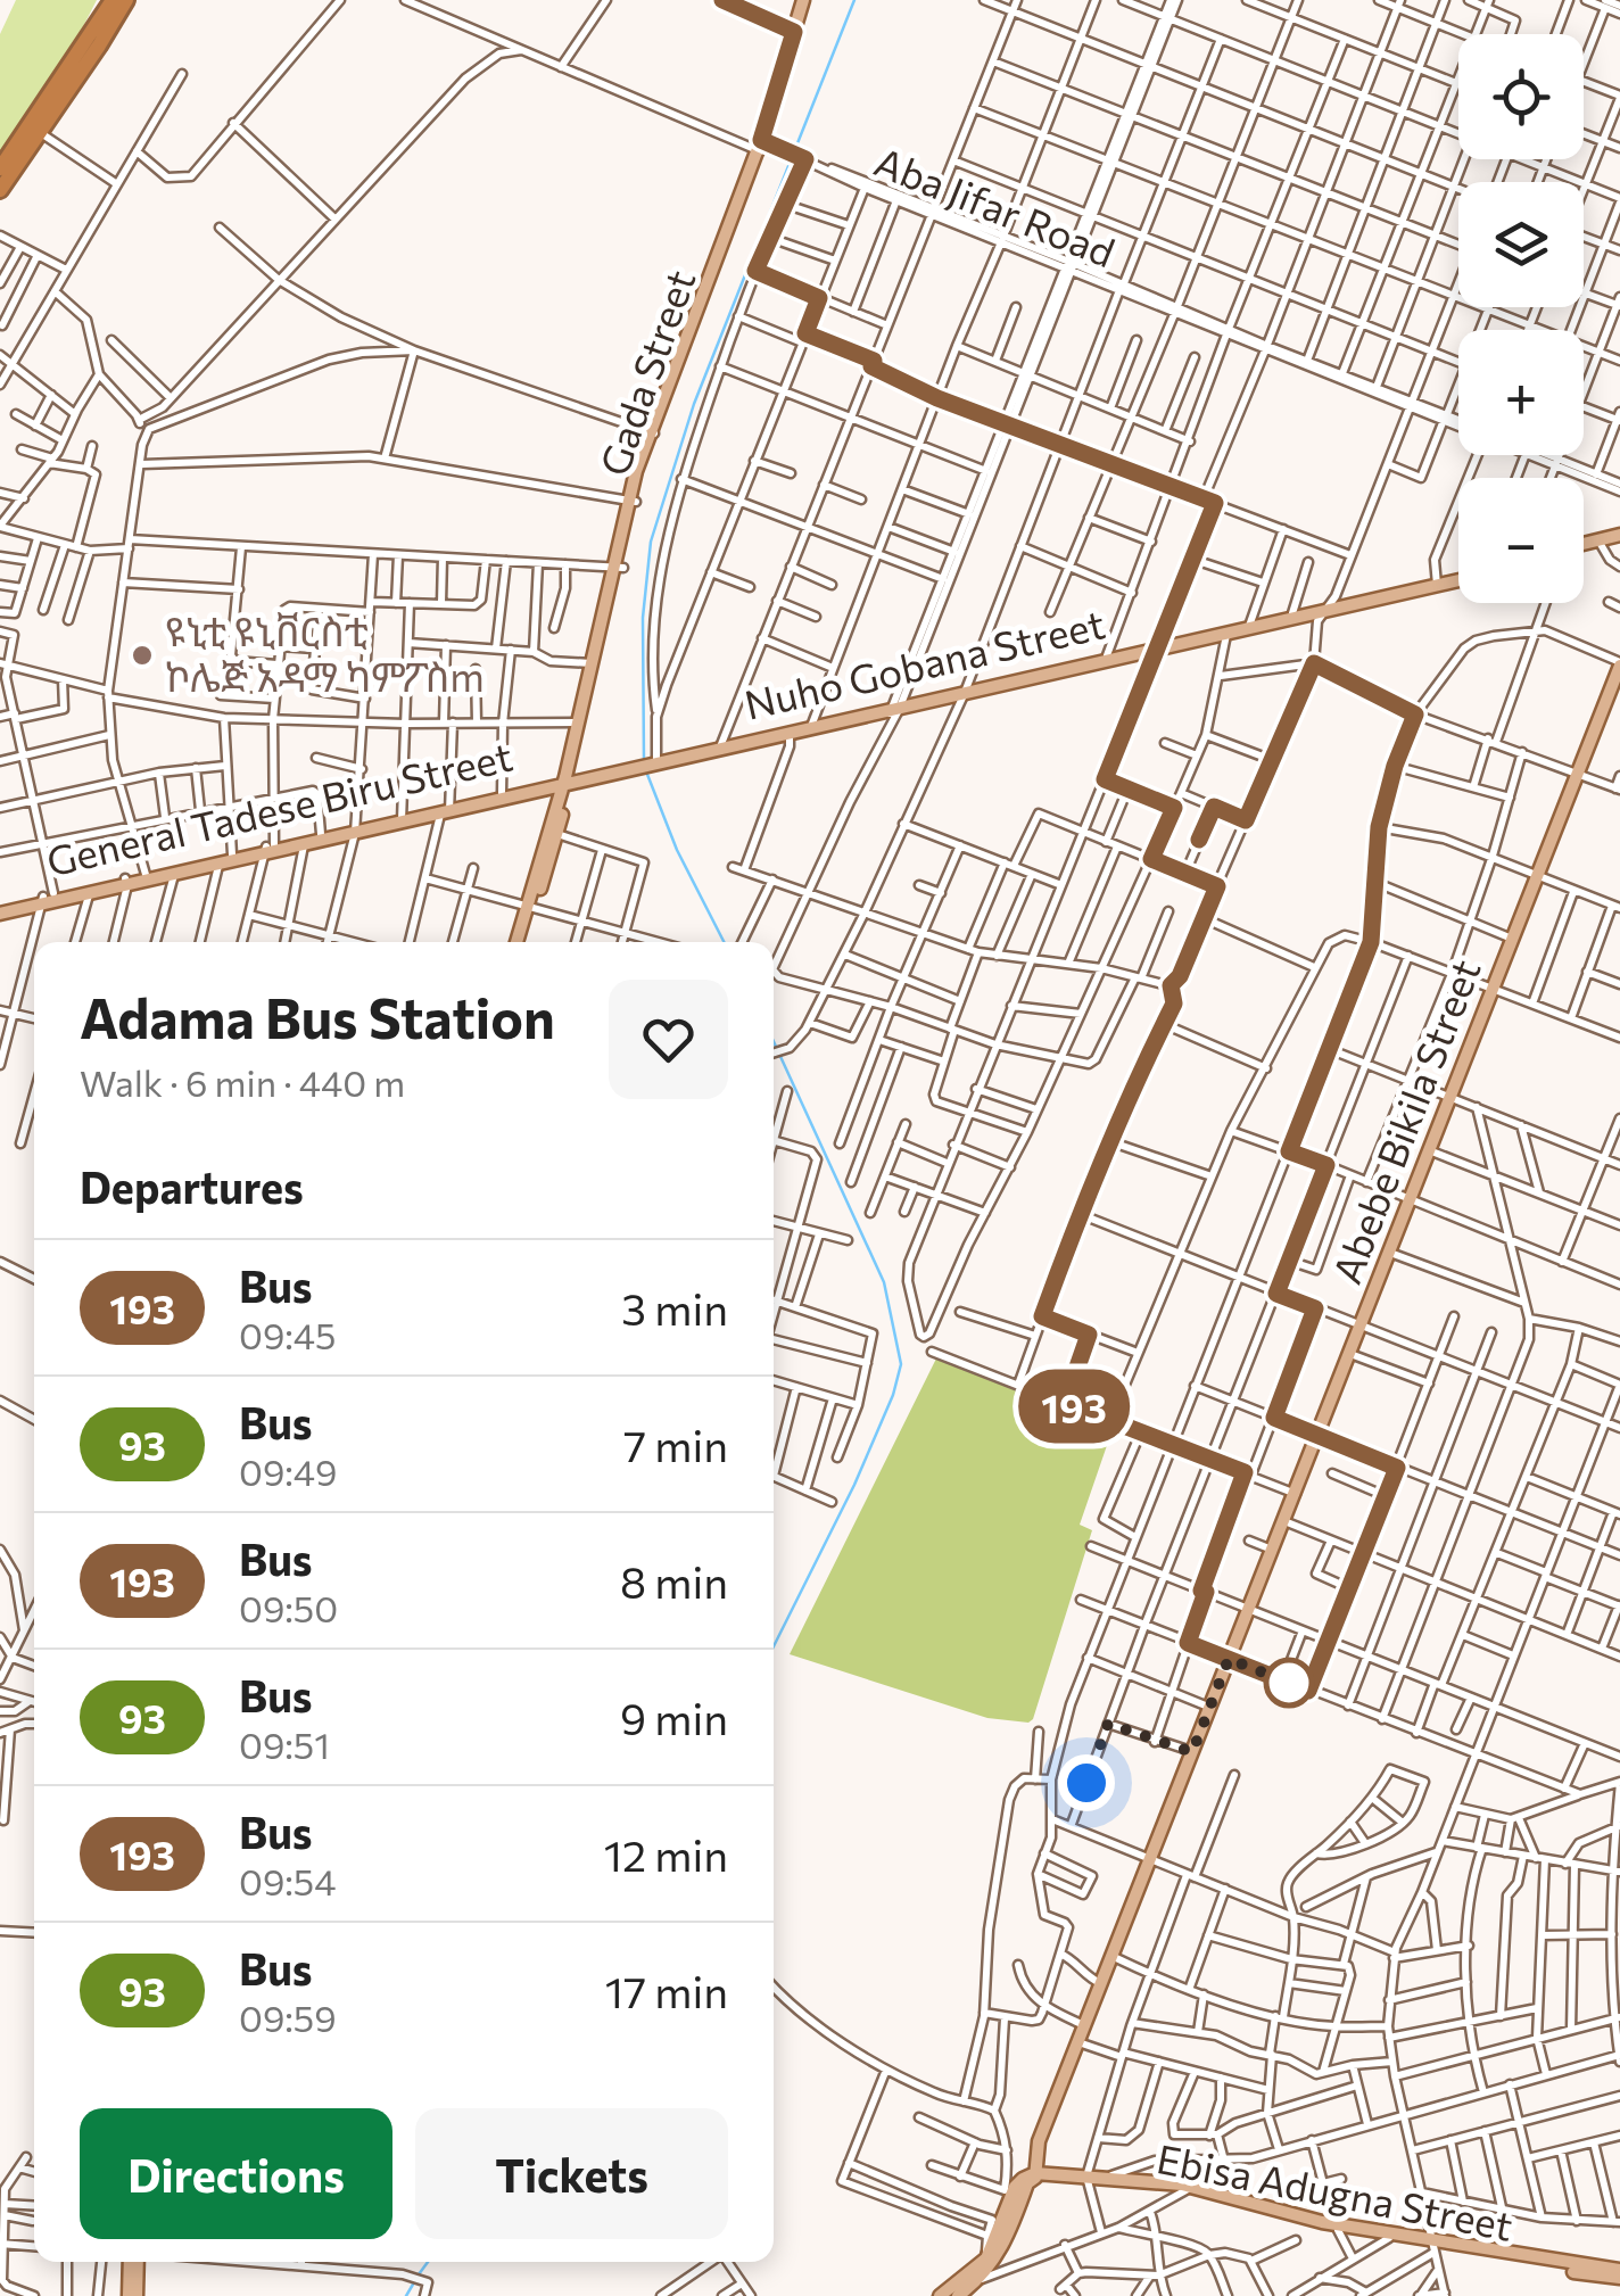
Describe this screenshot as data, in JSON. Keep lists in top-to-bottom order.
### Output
{
  "streets": {
    "main road": [
      "Nuho Gobana Street",
      "General Tadese Biru Street",
      "Abebe Bikila Street",
      "Ebisa Adugna Street"
    ],
    "street": ["Aba Jifar Road"]
  },
  "crossings": [
    ["Nuho Gobana Street", "General Tadese Biru Street"],
    ["Abebe Bikila Street", "Ebisa Adugna Street"]
  ],
  "places": ["ዩኒቲ ዩኒቨርስቲ ኮሌጅ አዳማ ካምፖስm"],
  "lines": ["bus line 193"],
  "page": {
    "on_map": "193",
    "map_buttons": ["+", "−"],
    "heading": [
      ["Adama Bus Station", "Walk · 6 min · 440 m"],
      "Departures"
    ],
    "list": [
      {
        "mark": "193",
        "name": "Bus",
        "note": "09:45",
        "value": "3 min"
      },
      {
        "mark": "93",
        "name": "Bus",
        "note": "09:49",
        "value": "7 min"
      },
      {
        "mark": "193",
        "name": "Bus",
        "note": "09:50",
        "value": "8 min"
      },
      {
        "mark": "93",
        "name": "Bus",
        "note": "09:51",
        "value": "9 min"
      },
      {
        "mark": "193",
        "name": "Bus",
        "note": "09:54",
        "value": "12 min"
      },
      {
        "mark": "93",
        "name": "Bus",
        "note": "09:59",
        "value": "17 min"
      }
    ],
    "buttons": ["Directions", "Tickets"]
  }
}
